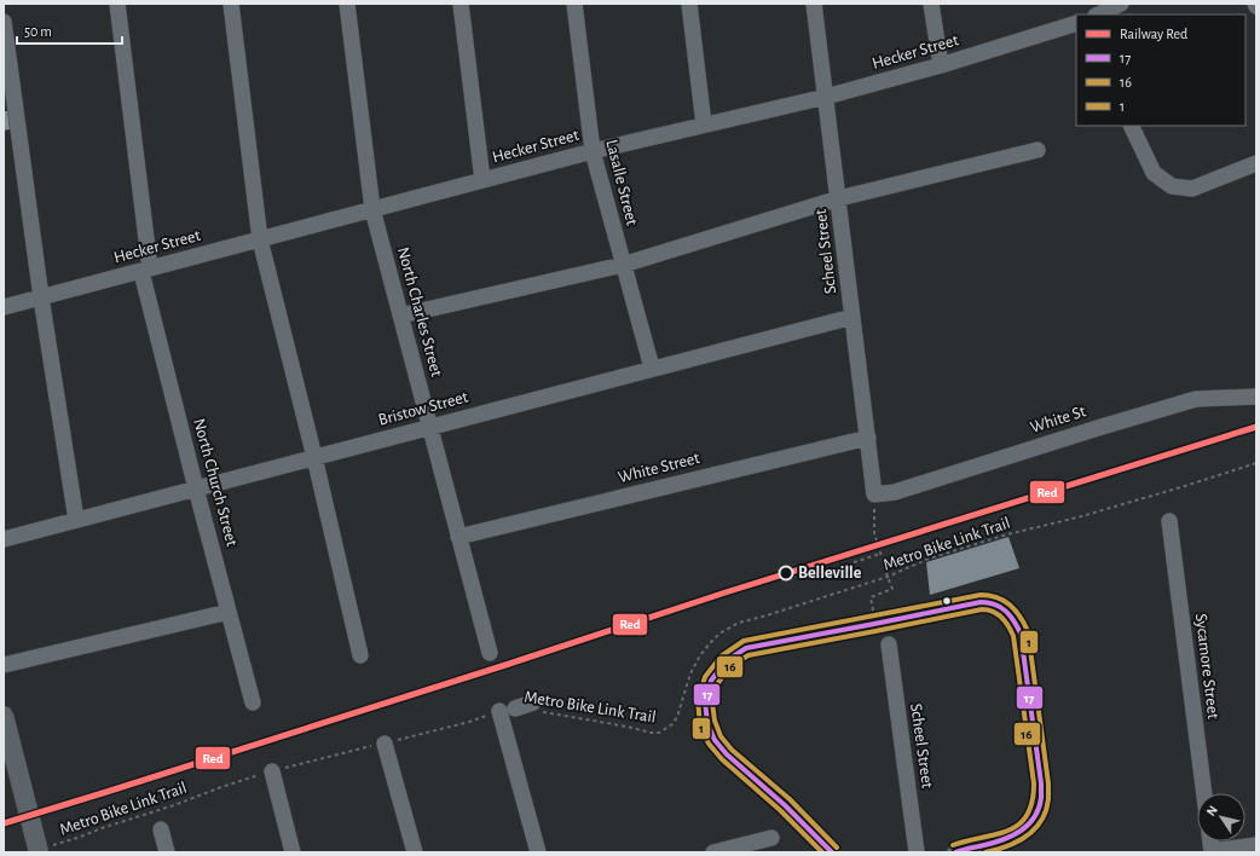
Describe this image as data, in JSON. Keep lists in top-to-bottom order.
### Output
{
  "streets": {
    "street": [
      "Hecker Street",
      "Lasalle Street",
      "Scheel Street",
      "North Charles Street",
      "Bristow Street",
      "White St",
      "White Street",
      "North Church Street",
      "Sycamore Street"
    ],
    "path": ["Metro Bike Link Trail"]
  },
  "crossings": [
    ["Hecker Street", "Lasalle Street"],
    ["Hecker Street", "Scheel Street"],
    ["Hecker Street", "North Charles Street"],
    ["Hecker Street", "North Church Street"],
    ["Lasalle Street", "Bristow Street"],
    ["Scheel Street", "Bristow Street"],
    ["Scheel Street", "White St"],
    ["Scheel Street", "White Street"],
    ["North Charles Street", "Bristow Street"],
    ["North Charles Street", "White Street"],
    ["Bristow Street", "North Church Street"]
  ],
  "places": ["Belleville"],
  "lines": [
    "rail line Red",
    "transit line 1",
    "transit line 17",
    "transit line 16"
  ],
  "legend": [
    "Railway Red",
    "17",
    "16",
    "1"
  ],
  "scale_bar": "50 m",
  "north": "top left"
}
